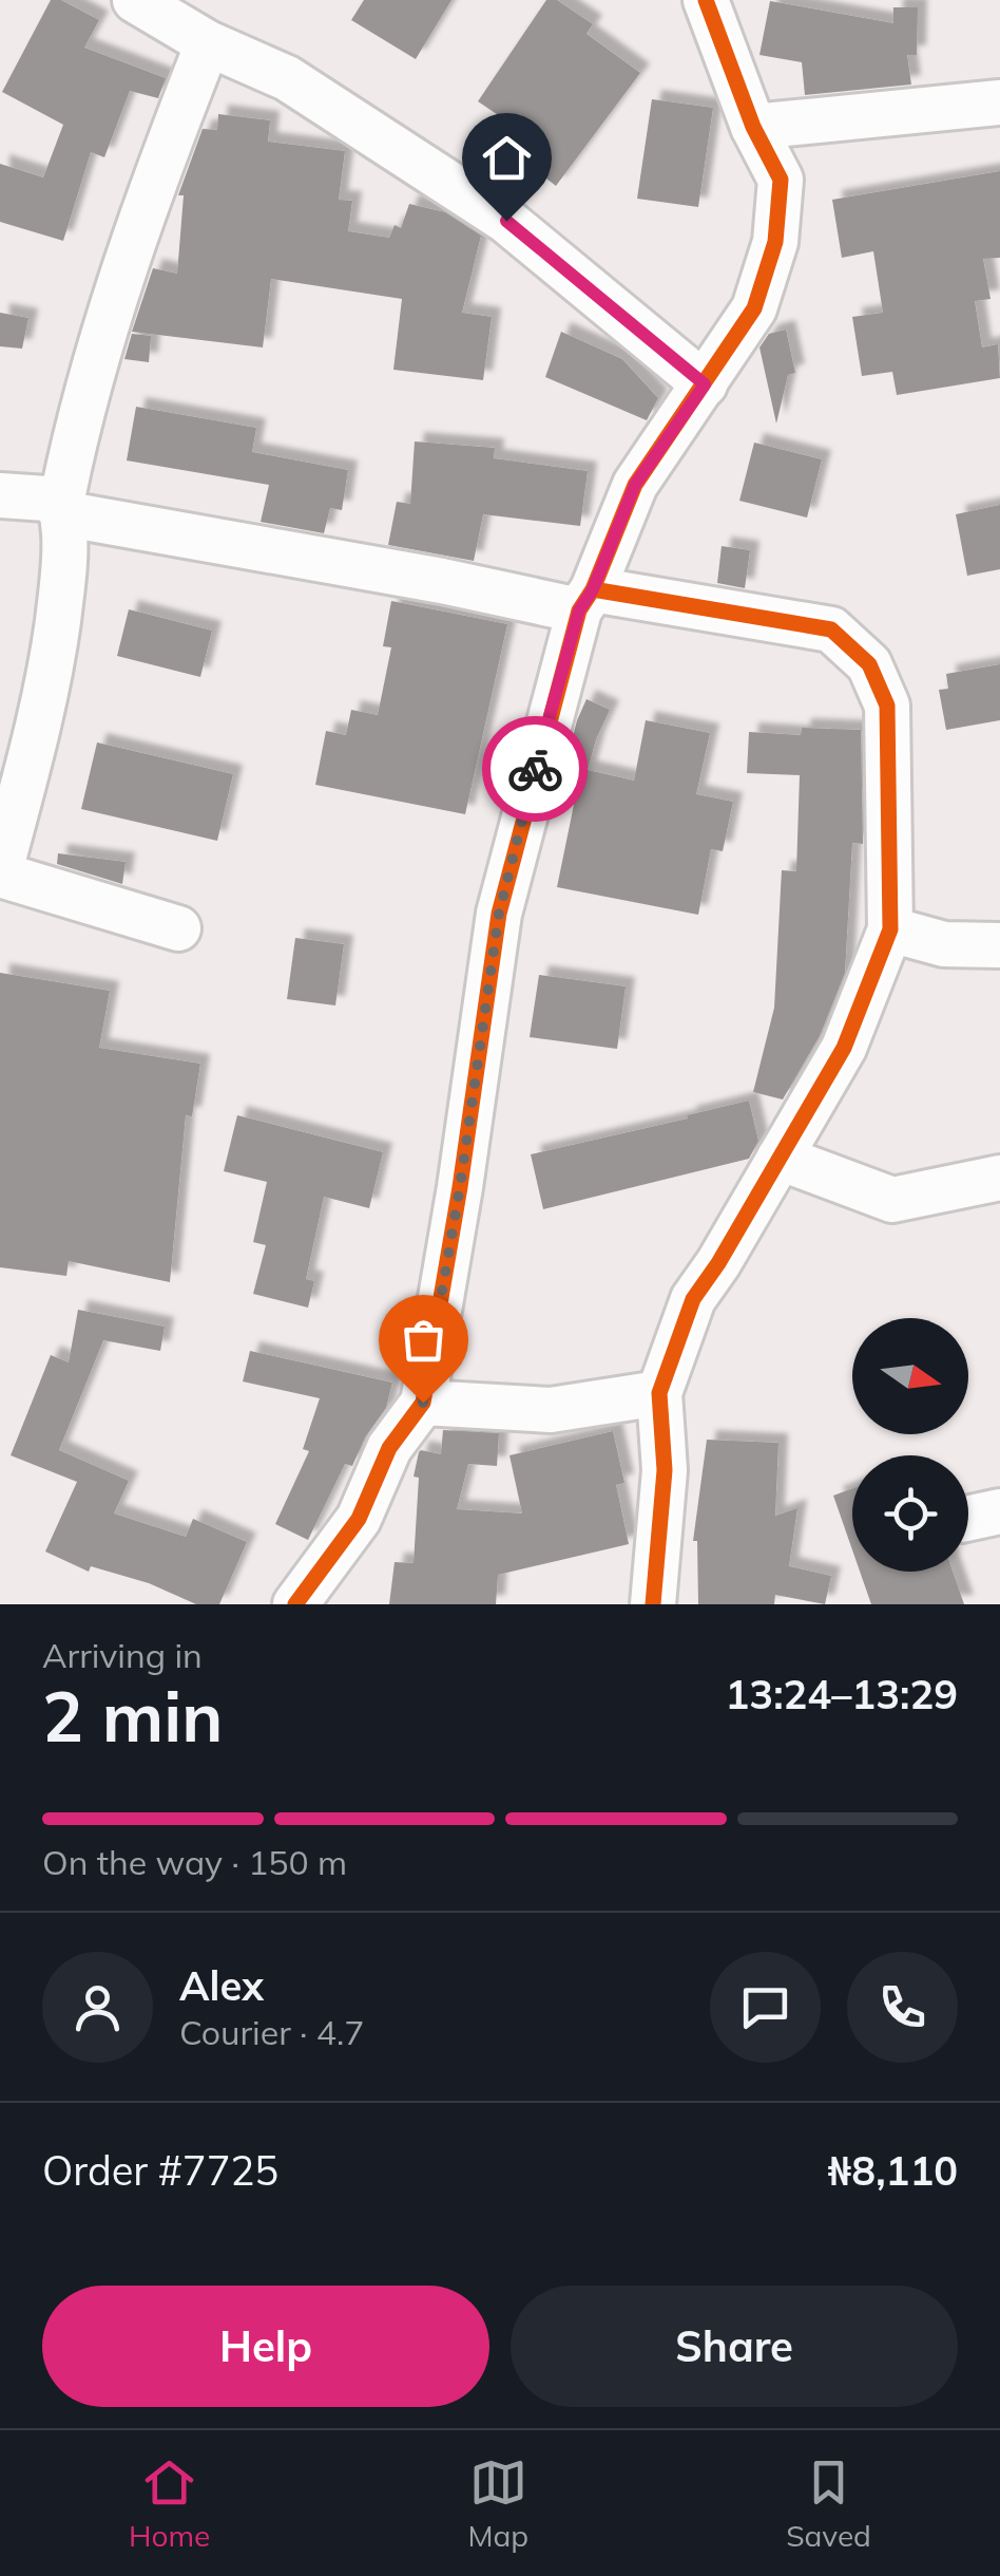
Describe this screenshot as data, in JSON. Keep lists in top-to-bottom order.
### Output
{
  "north": "right",
  "page": {
    "heading": ["2 min", "Arriving in", "13:24–13:29"],
    "panel": [
      "Alex",
      "Courier · 4.7",
      "Order #7725",
      "₦8,110"
    ],
    "bar": "On the way · 150 m",
    "buttons": ["Help", "Share"],
    "tabs": ["Home", "Map", "Saved"]
  }
}
